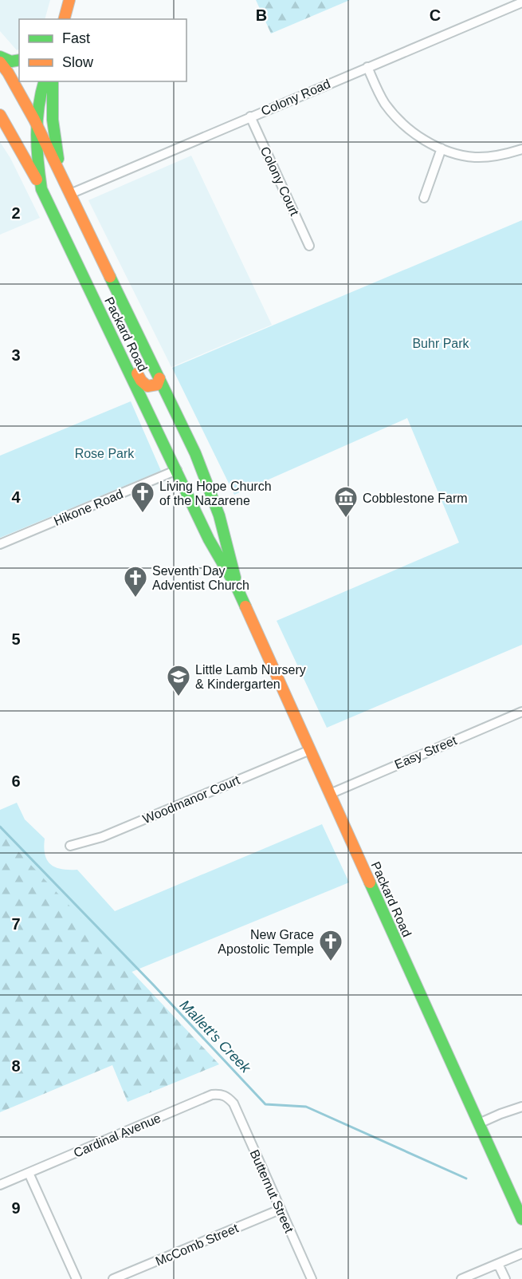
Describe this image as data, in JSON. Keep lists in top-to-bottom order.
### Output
{
  "streets": {
    "main road": ["Packard Road"],
    "street": [
      "Colony Road",
      "Colony Court",
      "Hikone Road",
      "Easy Street",
      "Woodmanor Court",
      "Cardinal Avenue",
      "Butternut Street",
      "McComb Street"
    ]
  },
  "crossings": [
    ["Colony Road", "Colony Court"],
    ["Colony Road", "Packard Road"],
    ["Packard Road", "Hikone Road"],
    ["Packard Road", "Easy Street"],
    ["Packard Road", "Woodmanor Court"],
    ["Cardinal Avenue", "Butternut Street"],
    ["Butternut Street", "McComb Street"]
  ],
  "water": ["Mallett's Creek"],
  "parks": ["Buhr Park", "Rose Park"],
  "places": {
    "church": ["Living Hope Church of the Nazarene", "Seventh Day Adventist Church", "New Grace Apostolic Temple"],
    "museum": ["Cobblestone Farm"],
    "school or university": ["Little Lamb Nursery & Kindergarten"]
  },
  "legend": ["Fast", "Slow"],
  "grid": {
    "columns": ["B", "C"],
    "rows": [
      "2",
      "3",
      "4",
      "5",
      "6",
      "7",
      "8",
      "9"
    ]
  }
}
